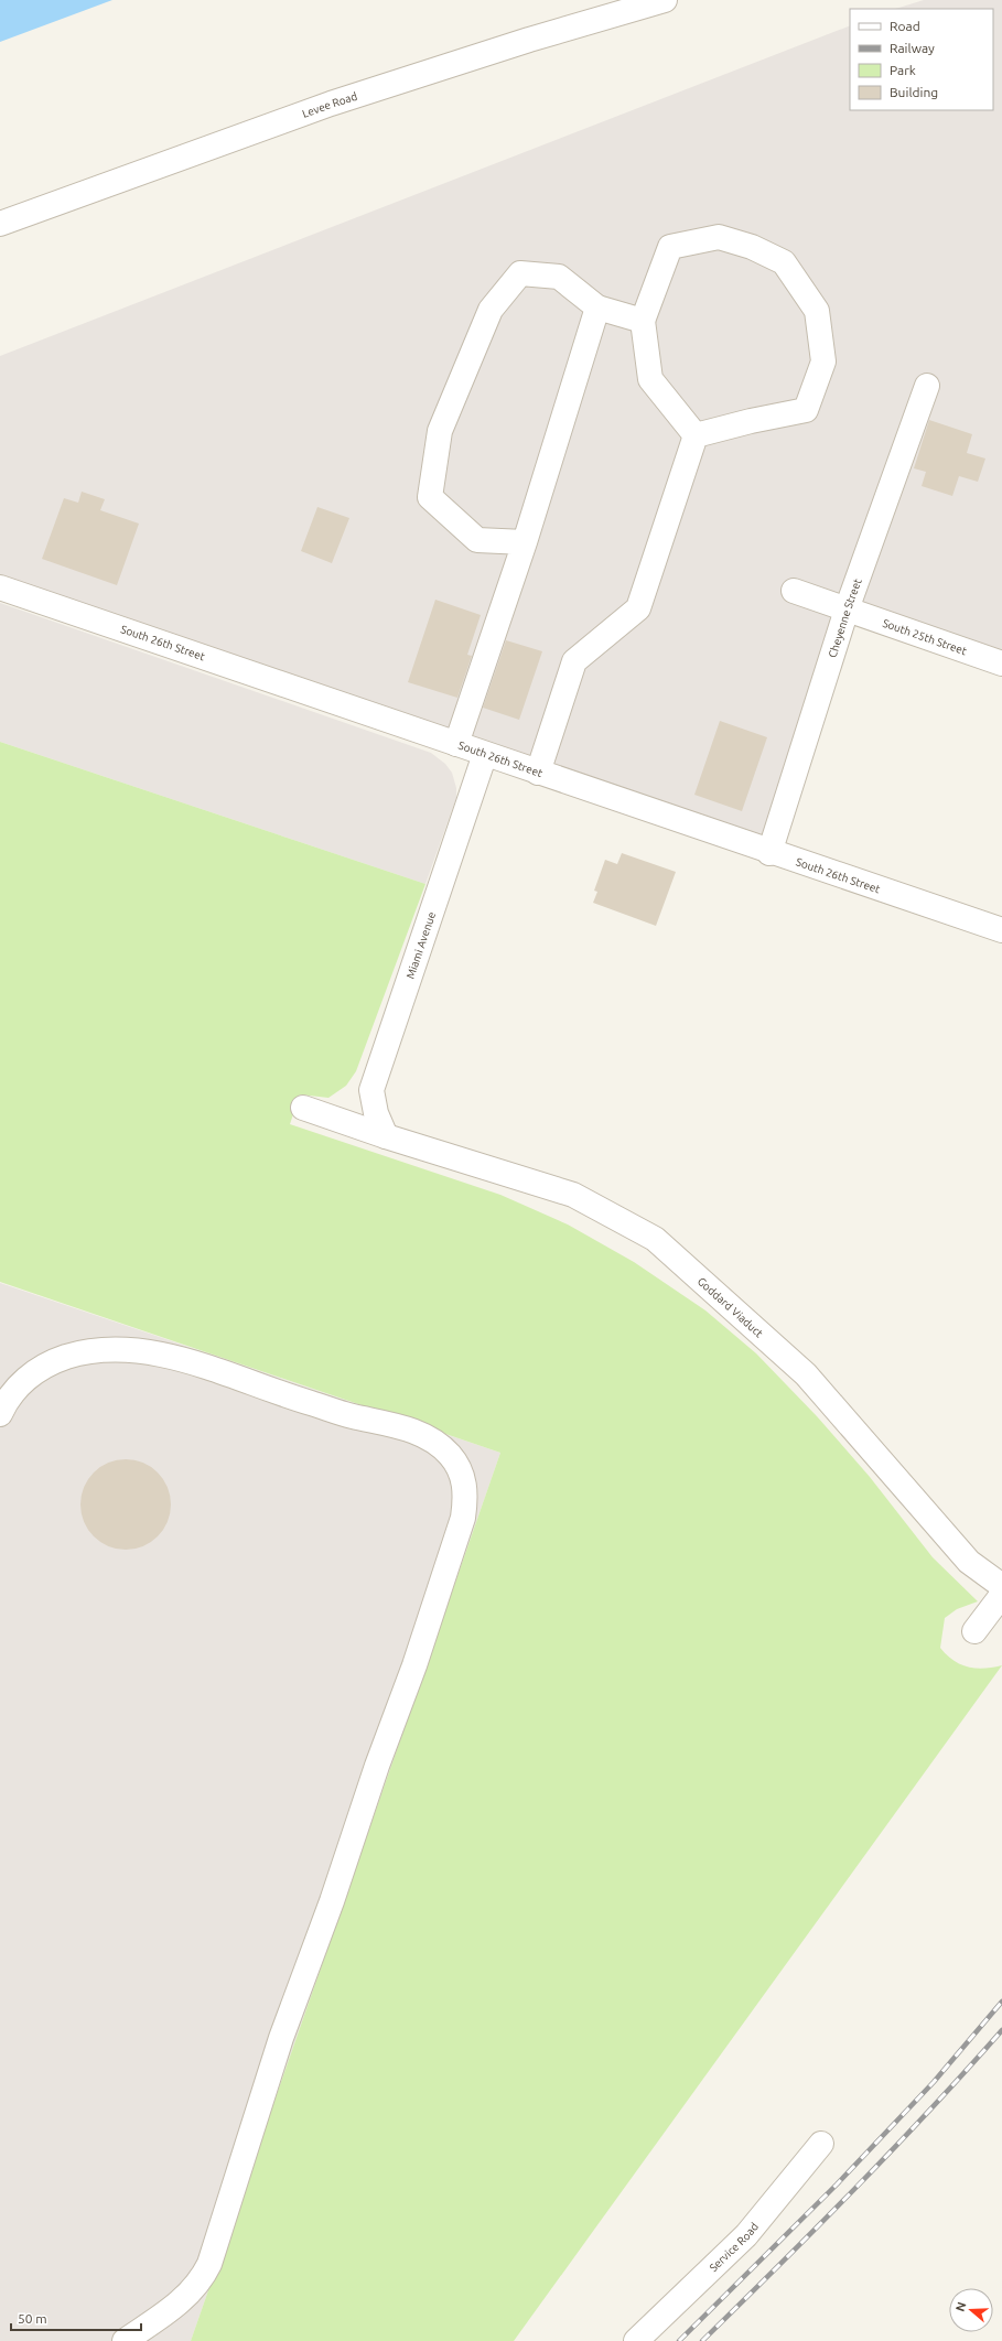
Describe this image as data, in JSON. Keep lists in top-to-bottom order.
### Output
{
  "streets": {
    "street": [
      "Levee Road",
      "Cheyenne Street",
      "South 25th Street",
      "South 26th Street",
      "Miami Avenue",
      "Goddard Viaduct",
      "Service Road"
    ]
  },
  "crossings": [
    ["Cheyenne Street", "South 25th Street"],
    ["Cheyenne Street", "South 26th Street"],
    ["South 26th Street", "Miami Avenue"],
    ["Miami Avenue", "Goddard Viaduct"]
  ],
  "legend": [
    "Road",
    "Railway",
    "Park",
    "Building"
  ],
  "scale_bar": "50 m",
  "north": "left"
}
